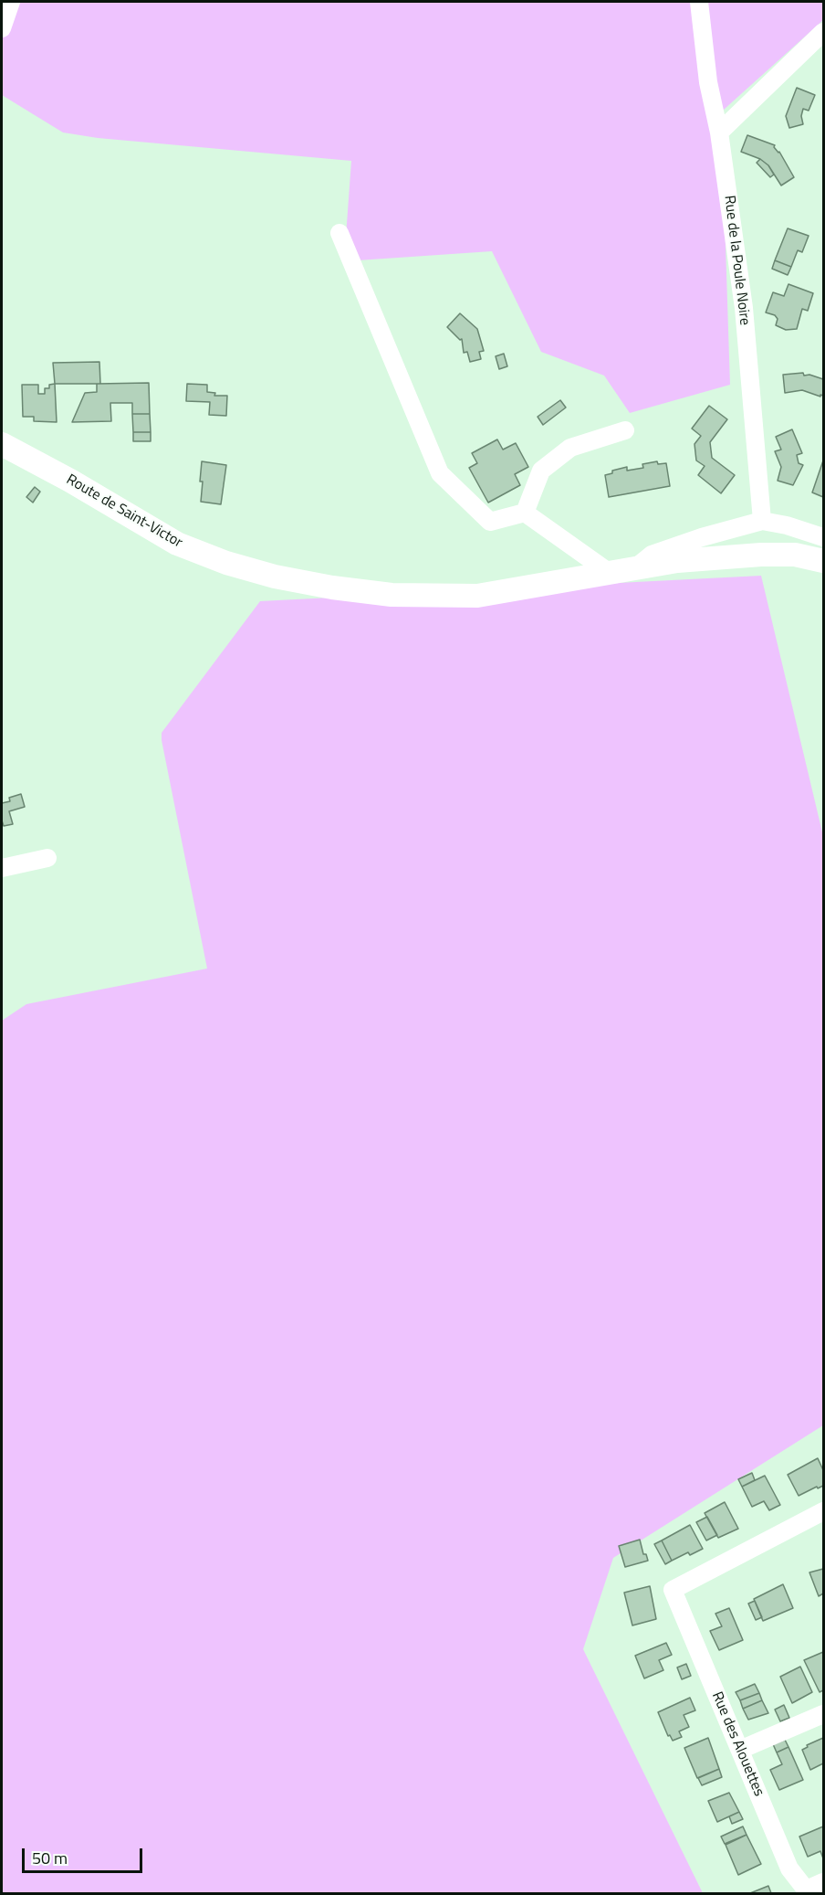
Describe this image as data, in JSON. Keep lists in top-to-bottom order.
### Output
{
  "streets": {
    "main road": ["Route de Saint-Victor"],
    "street": ["Rue de la Poule Noire", "Rue des Alouettes"]
  },
  "scale_bar": "50 m"
}
